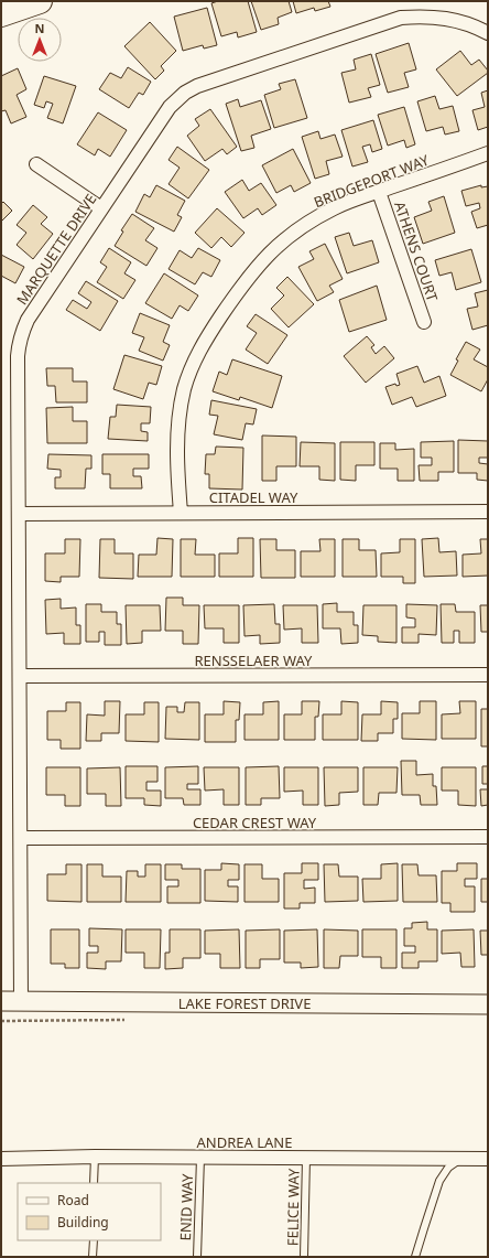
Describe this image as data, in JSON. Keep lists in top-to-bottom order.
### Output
{
  "streets": {
    "street": [
      "BRIDGEPORT WAY",
      "MARQUETTE DRIVE",
      "ATHENS COURT",
      "CITADEL WAY",
      "RENSSELAER WAY",
      "CEDAR CREST WAY",
      "LAKE FOREST DRIVE",
      "ANDREA LANE"
    ],
    "lane": ["ENID WAY", "FELICE WAY"]
  },
  "crossings": [
    ["BRIDGEPORT WAY", "ATHENS COURT"],
    ["BRIDGEPORT WAY", "CITADEL WAY"],
    ["MARQUETTE DRIVE", "CITADEL WAY"],
    ["MARQUETTE DRIVE", "RENSSELAER WAY"],
    ["MARQUETTE DRIVE", "CEDAR CREST WAY"],
    ["MARQUETTE DRIVE", "LAKE FOREST DRIVE"],
    ["ANDREA LANE", "ENID WAY"],
    ["ANDREA LANE", "FELICE WAY"]
  ],
  "legend": ["Road", "Building"],
  "north": "top"
}
